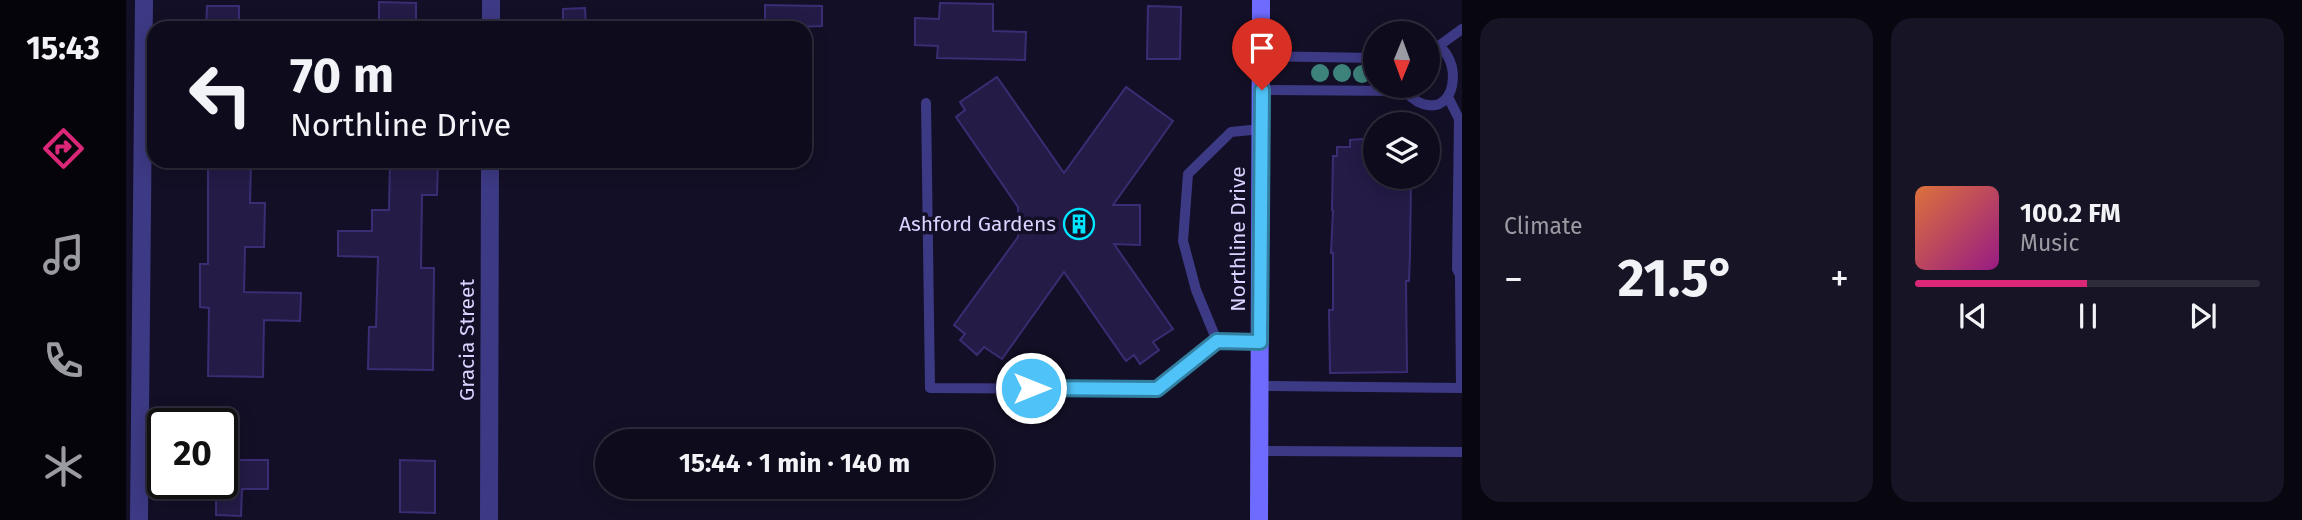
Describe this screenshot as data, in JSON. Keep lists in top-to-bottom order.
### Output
{
  "streets": {
    "street": ["Northline Drive", "Gracia Street"]
  },
  "places": {
    "building": ["Ashford Gardens"]
  },
  "north": "bottom",
  "page": {
    "tabs": "15:43",
    "tile": "Climate",
    "turn": ["70 m", "Northline Drive"],
    "song": ["100.2 FM", "Music"],
    "heat": ["−", "21.5°", "+"],
    "limit": "20",
    "trip": "15:44 · 1 min · 140 m"
  }
}
